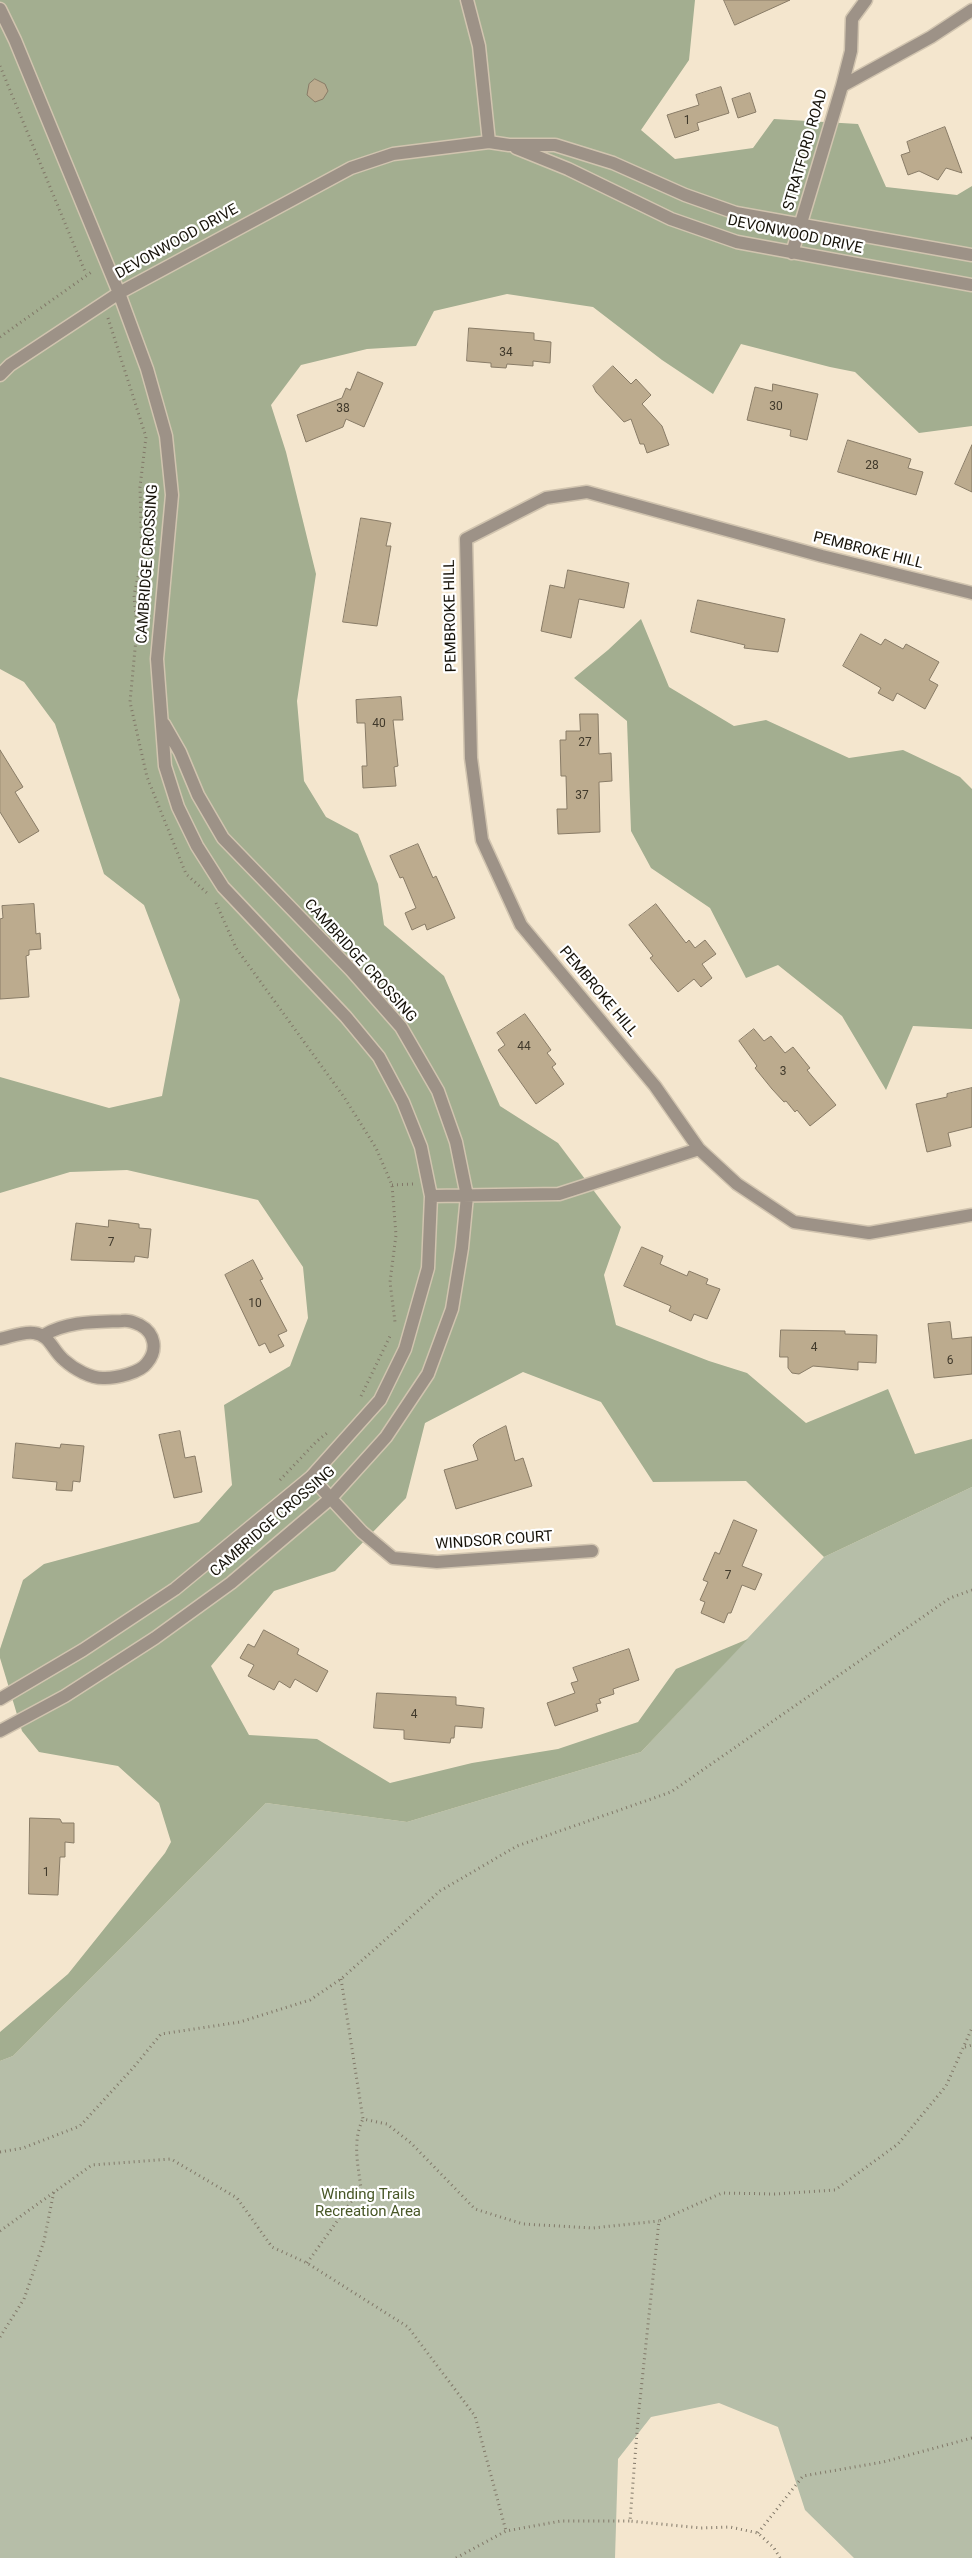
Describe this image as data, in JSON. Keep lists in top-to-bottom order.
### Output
{
  "streets": {
    "street": [
      "STRATFORD ROAD",
      "DEVONWOOD DRIVE",
      "PEMBROKE HILL",
      "CAMBRIDGE CROSSING",
      "WINDSOR COURT"
    ]
  },
  "crossings": [
    ["STRATFORD ROAD", "DEVONWOOD DRIVE"],
    ["DEVONWOOD DRIVE", "CAMBRIDGE CROSSING"],
    ["CAMBRIDGE CROSSING", "WINDSOR COURT"]
  ],
  "parks": ["Winding Trails Recreation Area"],
  "house_numbers": [
    "1",
    "34",
    "30",
    "38",
    "28",
    "40",
    "27",
    "37",
    "44",
    "3",
    "7",
    "10",
    "4",
    "6",
    "7",
    "4",
    "1"
  ]
}
